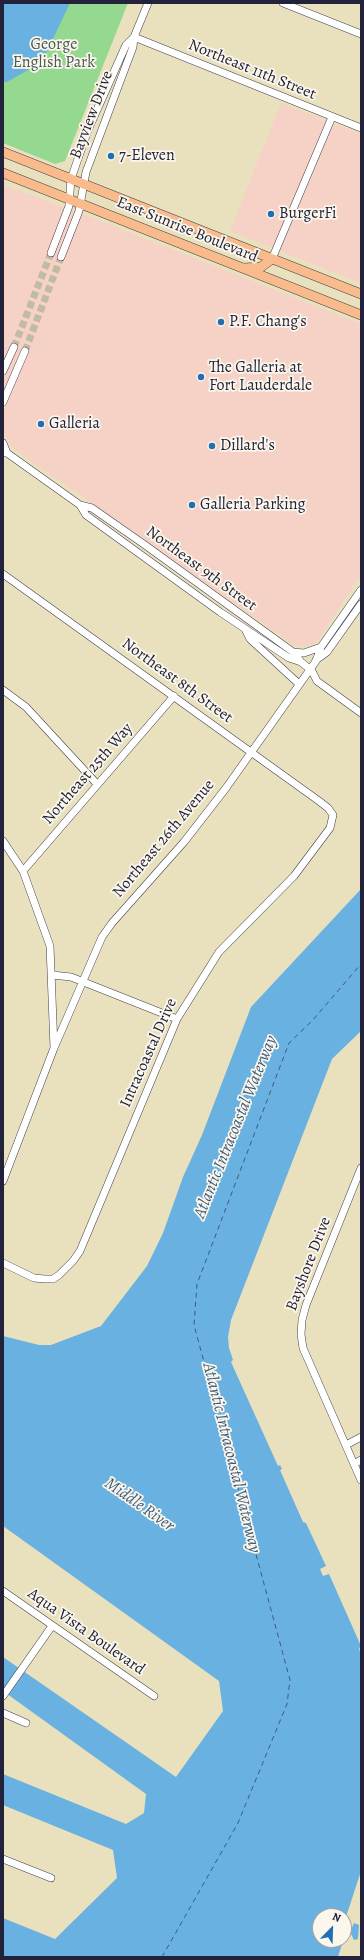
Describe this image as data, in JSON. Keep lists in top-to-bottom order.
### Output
{
  "streets": {
    "main road": ["East Sunrise Boulevard"],
    "street": [
      "Northeast 11th Street",
      "Bayview Drive",
      "Northeast 9th Street",
      "Northeast 8th Street",
      "Northeast 25th Way",
      "Northeast 26th Avenue",
      "Intracoastal Drive",
      "Bayshore Drive",
      "Aqua Vista Boulevard"
    ]
  },
  "crossings": [
    ["Northeast 11th Street", "Bayview Drive"],
    ["Bayview Drive", "East Sunrise Boulevard"],
    ["Northeast 9th Street", "Northeast 26th Avenue"],
    ["Northeast 8th Street", "Northeast 25th Way"],
    ["Northeast 8th Street", "Northeast 26th Avenue"],
    ["Northeast 8th Street", "Intracoastal Drive"]
  ],
  "water": ["Atlantic Intracoastal Waterway", "Middle River"],
  "parks": ["George English Park"],
  "places": [
    "7-Eleven",
    "BurgerFi",
    "P.F. Chang's",
    "The Galleria at Fort Lauderdale",
    "Galleria",
    "Dillard's",
    "Galleria Parking"
  ],
  "north": "top right"
}
